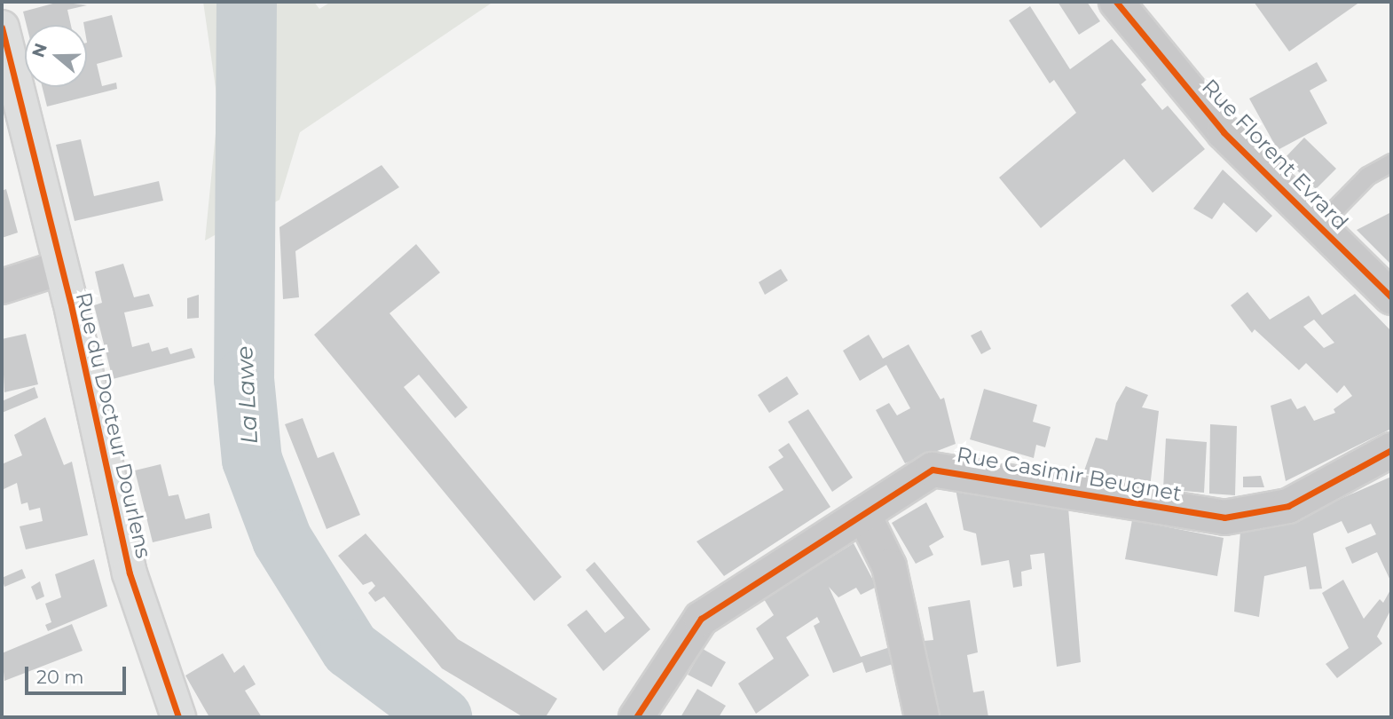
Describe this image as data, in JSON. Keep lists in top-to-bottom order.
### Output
{
  "streets": {
    "street": ["Rue Florent Evrard", "Rue du Docteur Dourlens", "Rue Casimir Beugnet"]
  },
  "water": ["La Lawe"],
  "scale_bar": "20 m",
  "north": "left"
}
